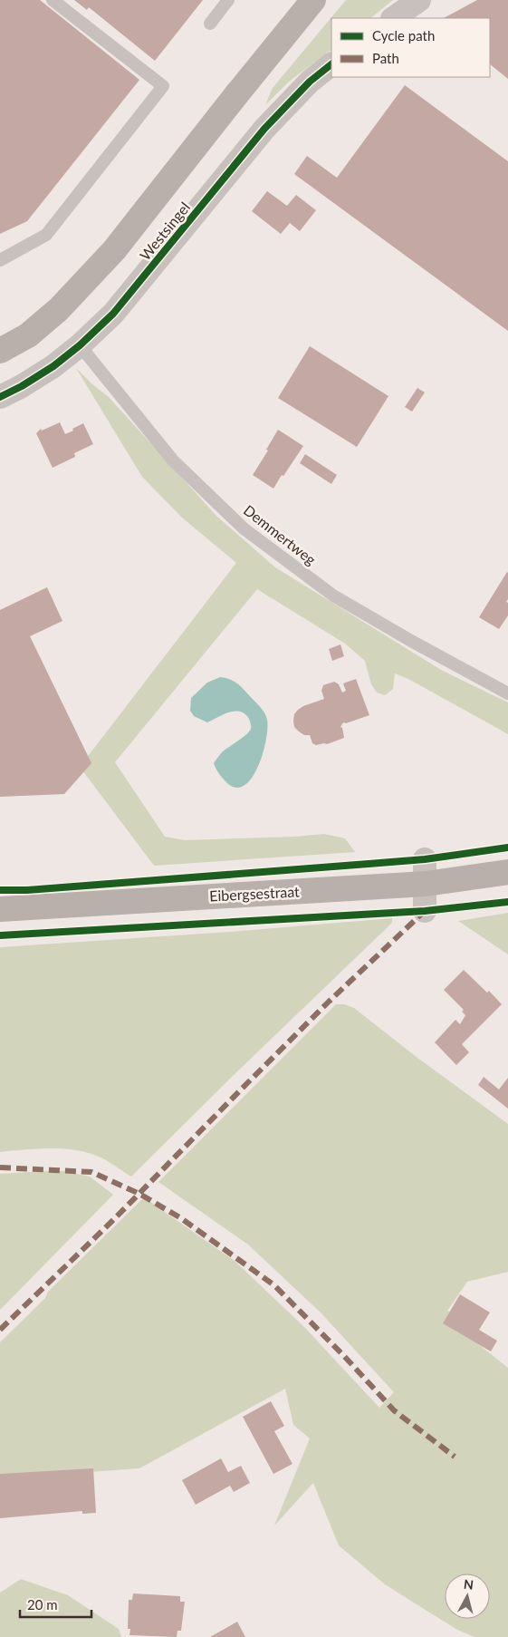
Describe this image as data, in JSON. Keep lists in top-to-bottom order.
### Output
{
  "streets": {
    "main road": ["Westsingel", "Eibergsestraat"],
    "lane": ["Demmertweg"]
  },
  "crossings": [
    ["Westsingel", "Demmertweg"]
  ],
  "legend": ["Cycle path", "Path"],
  "scale_bar": "20 m",
  "north": "top"
}
